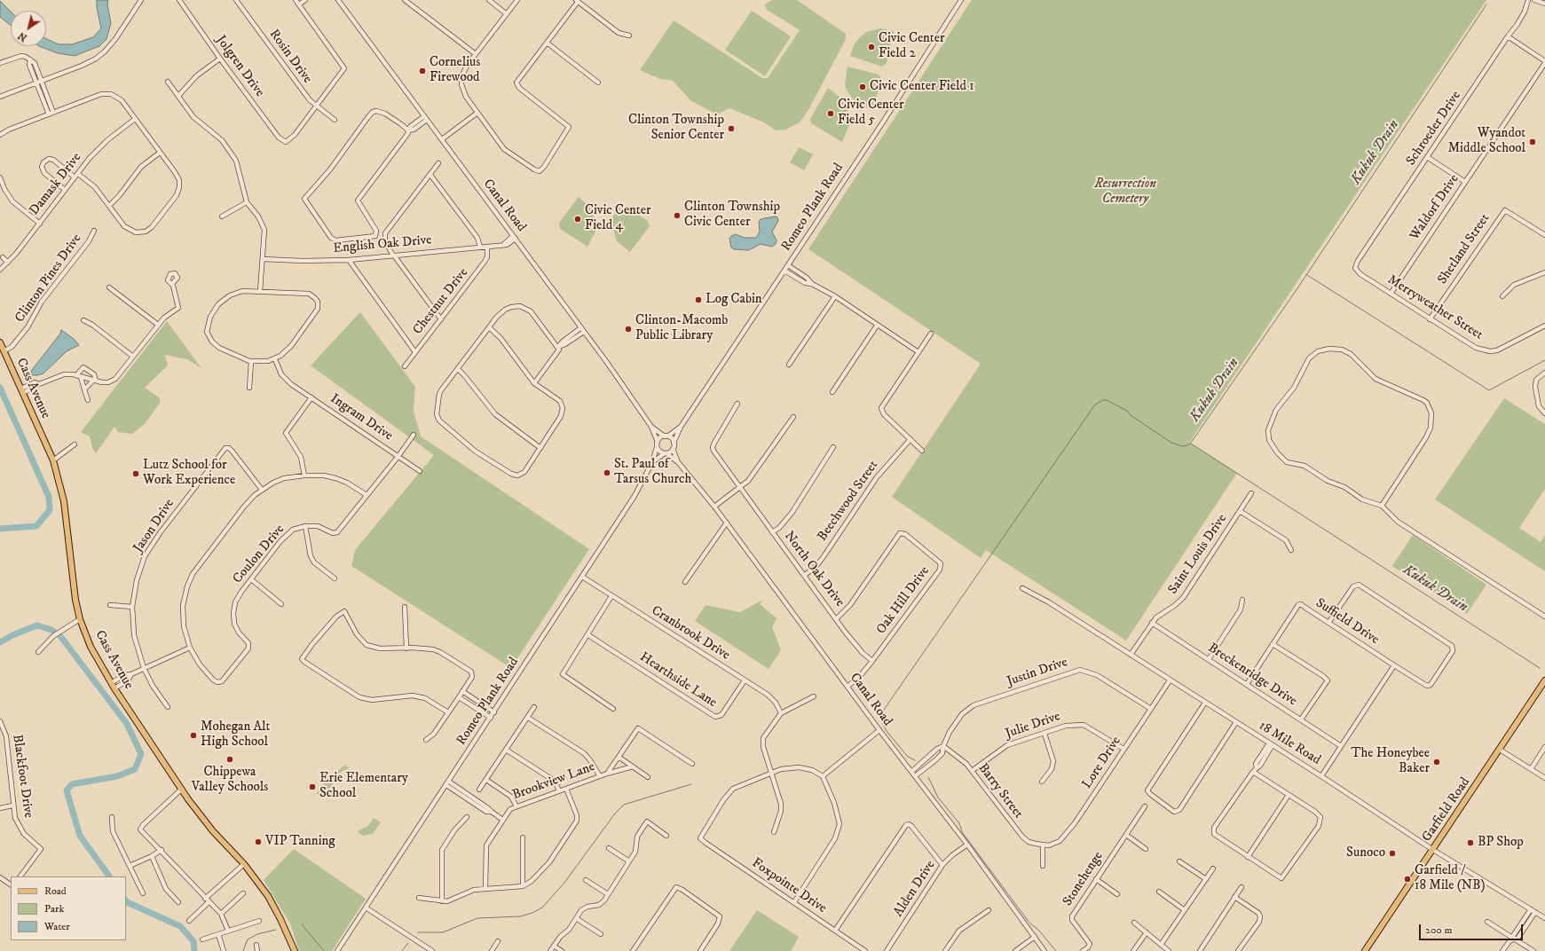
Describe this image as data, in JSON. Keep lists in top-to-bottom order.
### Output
{
  "streets": {
    "main road": ["Cass Avenue", "Garfield Road"],
    "street": [
      "Rosin Drive",
      "Jolgren Drive",
      "Schroeder Drive",
      "Damask Drive",
      "Canal Road",
      "Romeo Plank Road",
      "Waldorf Drive",
      "English Oak Drive",
      "Shetland Street",
      "Clinton Pines Drive",
      "Chestnut Drive",
      "Merryweather Street",
      "Ingram Drive",
      "Beechwood Street",
      "Jason Drive",
      "Coulon Drive",
      "Saint Louis Drive",
      "North Oak Drive",
      "Oak Hill Drive",
      "Suffield Drive",
      "Cranbrook Drive",
      "Justin Drive",
      "Breckenridge Drive",
      "Hearthside Lane",
      "Julie Drive",
      "18 Mile Road",
      "Lore Drive",
      "Blackfoot Drive",
      "Brookview Lane",
      "Barry Street",
      "Stonehenge",
      "Foxpointe Drive",
      "Alden Drive"
    ]
  },
  "crossings": [
    ["Rosin Drive", "Jolgren Drive"],
    ["Schroeder Drive", "Merryweather Street"],
    ["Canal Road", "Romeo Plank Road"],
    ["Canal Road", "English Oak Drive"],
    ["Canal Road", "Oak Hill Drive"],
    ["Canal Road", "Justin Drive"],
    ["Canal Road", "Alden Drive"],
    ["Romeo Plank Road", "Cranbrook Drive"],
    ["Waldorf Drive", "Merryweather Street"],
    ["English Oak Drive", "Chestnut Drive"],
    ["Shetland Street", "Merryweather Street"],
    ["Clinton Pines Drive", "Cass Avenue"],
    ["Ingram Drive", "Coulon Drive"],
    ["Beechwood Street", "North Oak Drive"],
    ["Saint Louis Drive", "Breckenridge Drive"],
    ["Saint Louis Drive", "18 Mile Road"],
    ["North Oak Drive", "Oak Hill Drive"],
    ["Suffield Drive", "Breckenridge Drive"],
    ["Cranbrook Drive", "Hearthside Lane"],
    ["Justin Drive", "Lore Drive"],
    ["Justin Drive", "Barry Street"],
    ["Julie Drive", "Lore Drive"],
    ["Julie Drive", "Barry Street"],
    ["18 Mile Road", "Lore Drive"],
    ["18 Mile Road", "Garfield Road"],
    ["Lore Drive", "Barry Street"]
  ],
  "water": ["Kukuk Drain"],
  "parks": ["Resurrection Cemetery"],
  "places": [
    "Civic Center Field 2",
    "Cornelius Firewood",
    "Civic Center Field 1",
    "Civic Center Field 5",
    "Clinton Township Senior Center",
    "Wyandot Middle School",
    "Clinton Township Civic Center",
    "Civic Center Field 4",
    "Log Cabin",
    "Clinton-Macomb Public Library",
    "St. Paul of Tarsus Church",
    "Lutz School for Work Experience",
    "Mohegan Alt High School",
    "Chippewa Valley Schools",
    "The Honeybee Baker",
    "Erie Elementary School",
    "VIP Tanning",
    "BP Shop",
    "Sunoco",
    "Garfield / 18 Mile (NB)"
  ],
  "legend": ["Road", "Park", "Water"],
  "scale_bar": "200 m",
  "north": "bottom left"
}
